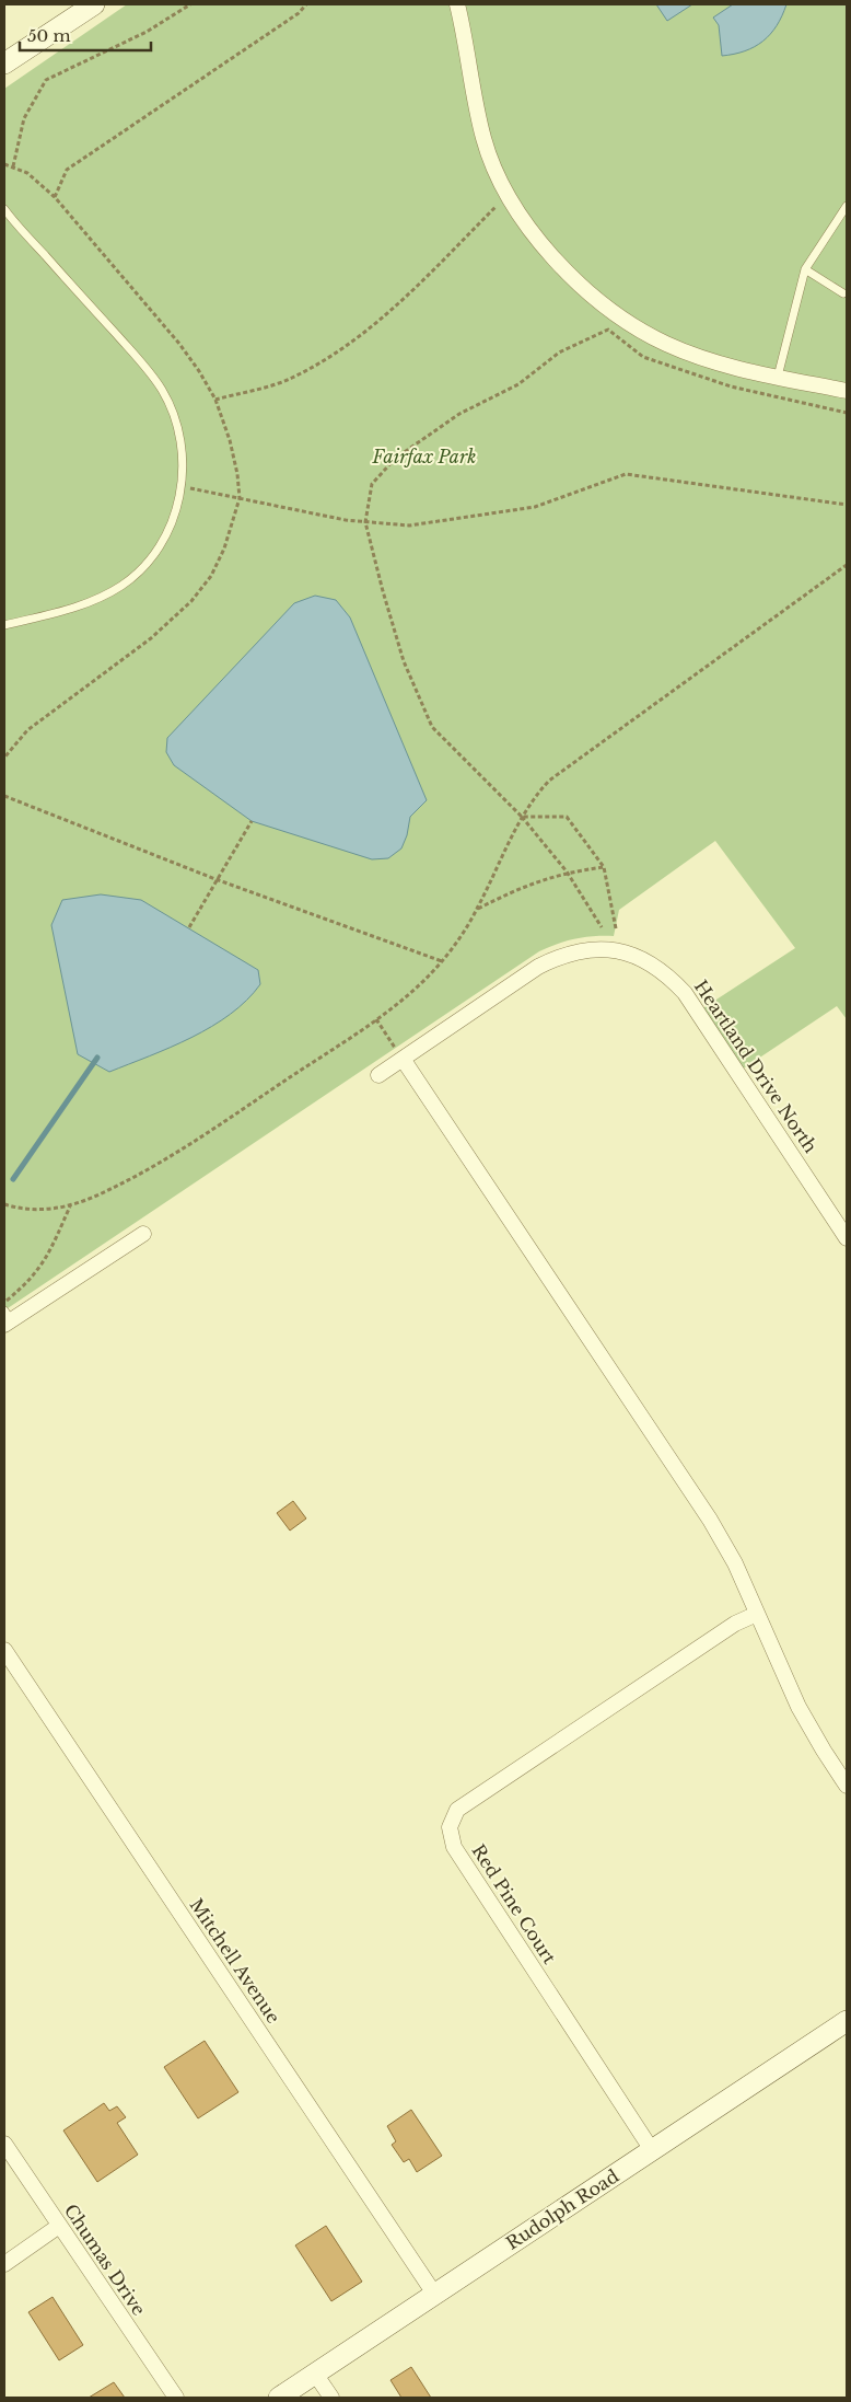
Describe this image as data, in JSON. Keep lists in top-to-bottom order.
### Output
{
  "streets": {
    "street": [
      "Heartland Drive North",
      "Red Pine Court",
      "Mitchell Avenue",
      "Rudolph Road",
      "Chumas Drive"
    ]
  },
  "crossings": [
    ["Red Pine Court", "Rudolph Road"],
    ["Mitchell Avenue", "Rudolph Road"]
  ],
  "parks": ["Fairfax Park"],
  "scale_bar": "50 m"
}
